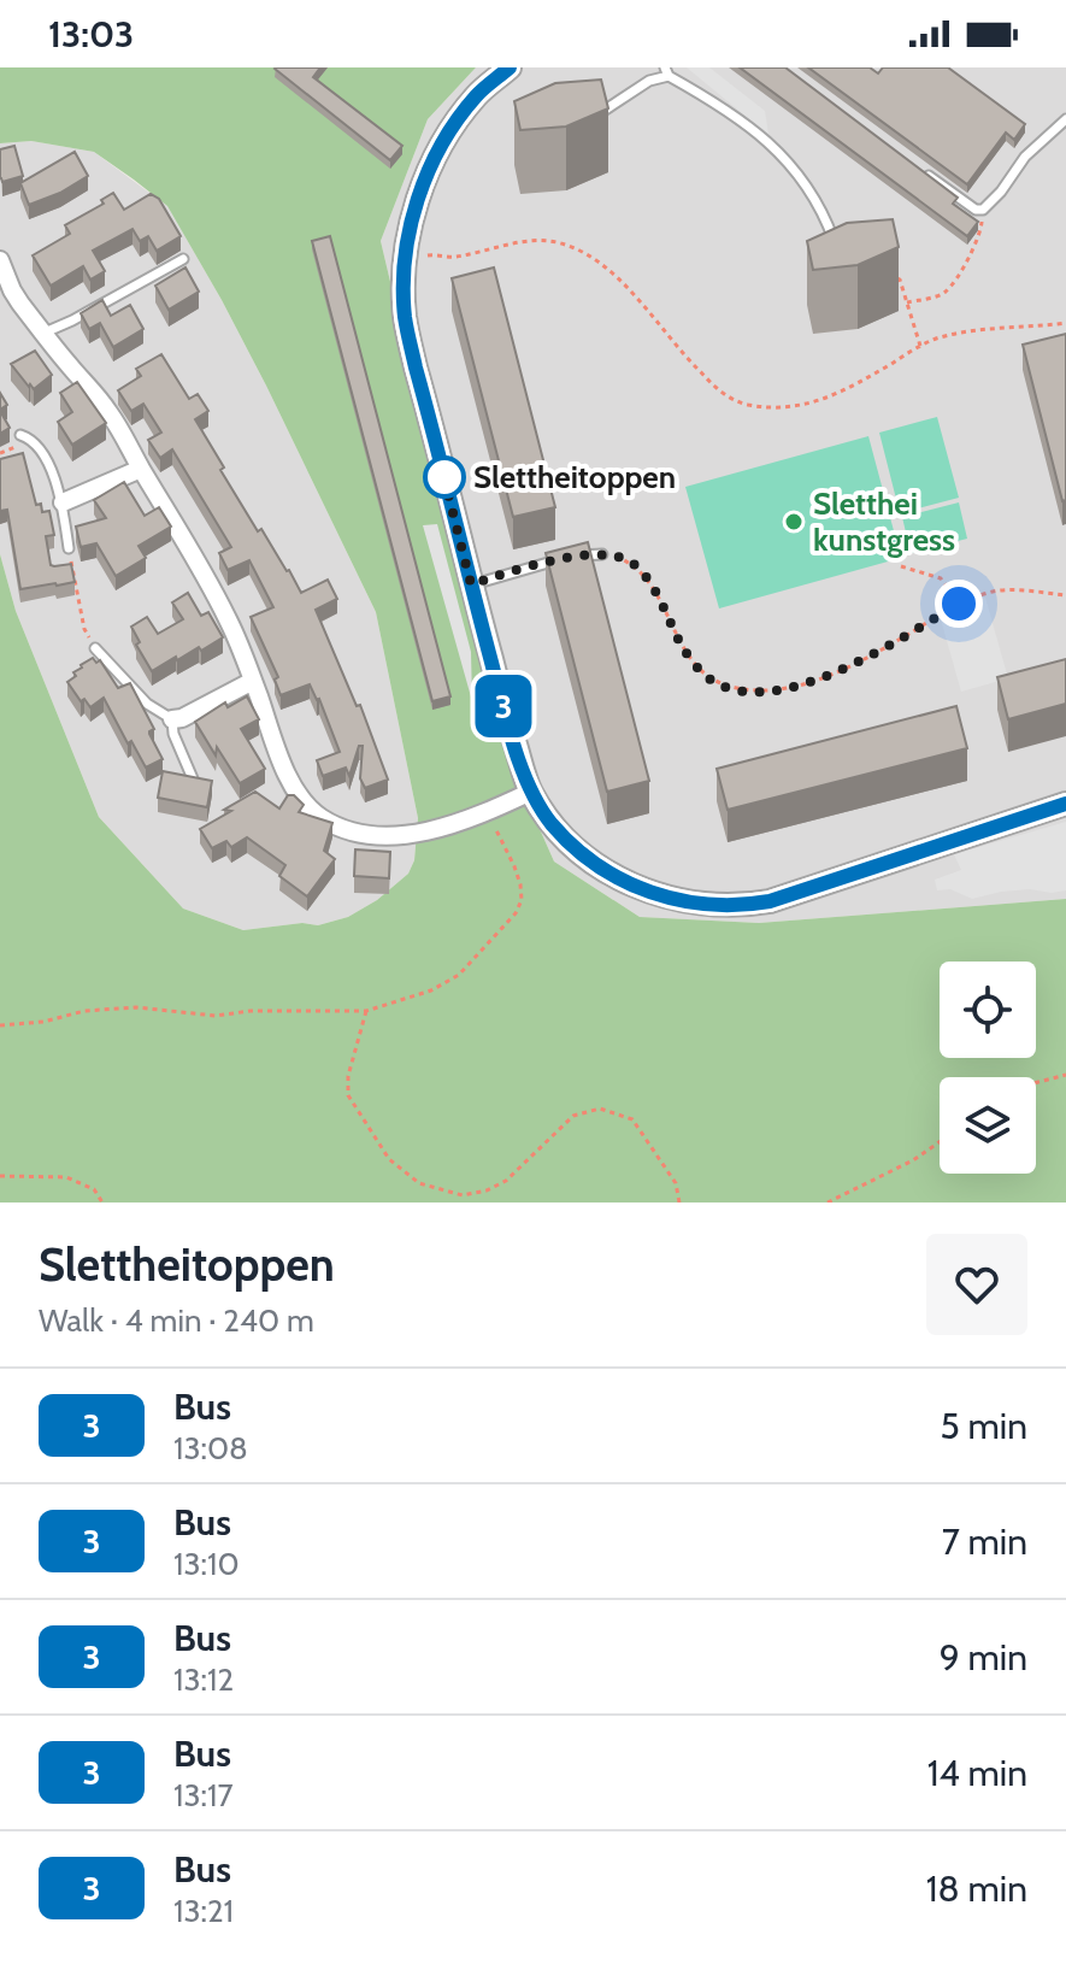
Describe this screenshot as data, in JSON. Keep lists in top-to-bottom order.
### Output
{
  "places": ["Slettheitoppen", "Sletthei kunstgress"],
  "lines": ["bus line 3"],
  "page": {
    "status": "13:03",
    "on_map": "3",
    "heading": ["Slettheitoppen", "Walk · 4 min · 240 m"],
    "list": [
      {
        "mark": "3",
        "name": "Bus",
        "note": "13:08",
        "value": "5 min"
      },
      {
        "mark": "3",
        "name": "Bus",
        "note": "13:10",
        "value": "7 min"
      },
      {
        "mark": "3",
        "name": "Bus",
        "note": "13:12",
        "value": "9 min"
      },
      {
        "mark": "3",
        "name": "Bus",
        "note": "13:17",
        "value": "14 min"
      },
      {
        "mark": "3",
        "name": "Bus",
        "note": "13:21",
        "value": "18 min"
      }
    ]
  }
}
